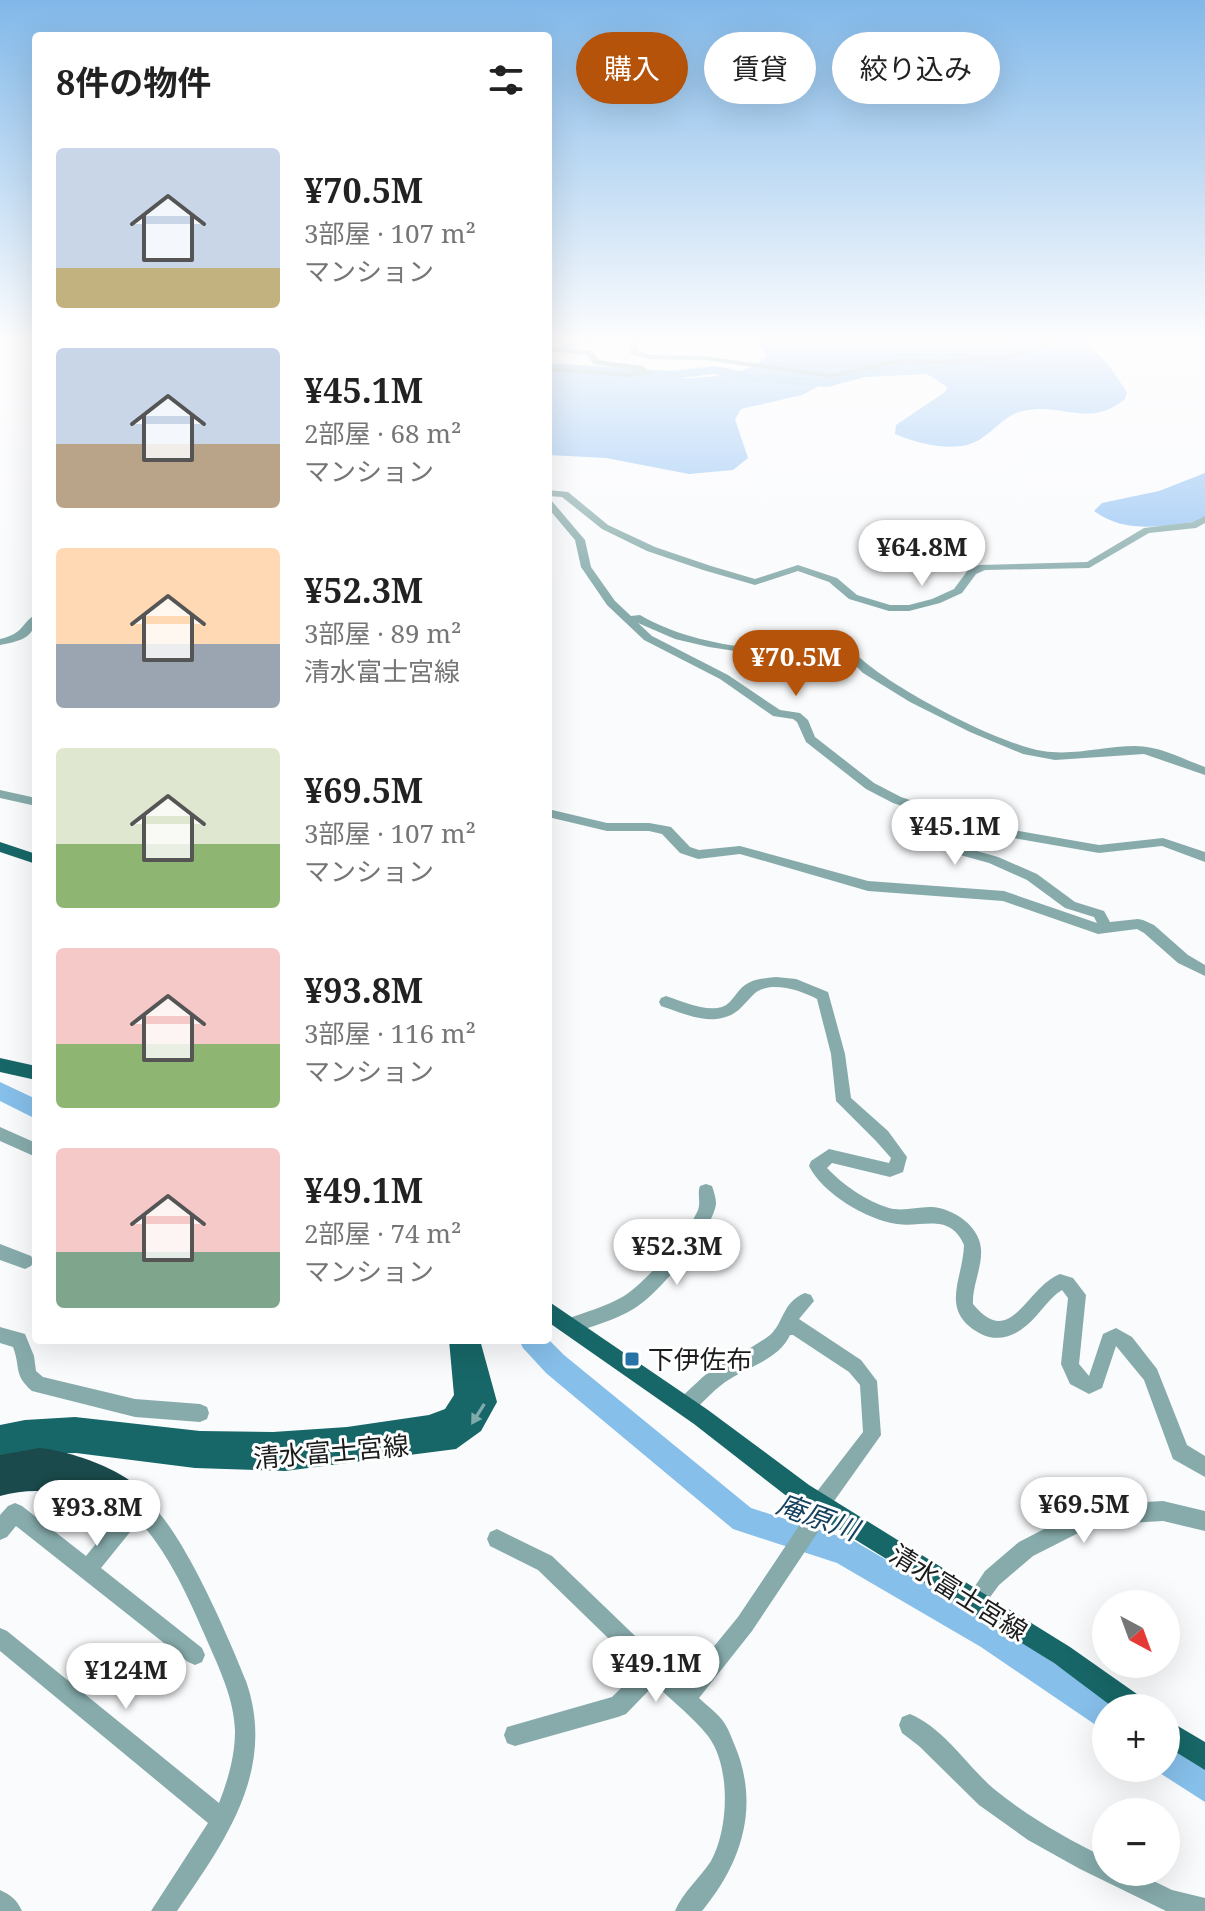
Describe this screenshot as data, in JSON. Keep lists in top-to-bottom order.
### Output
{
  "streets": {
    "main road": ["清水富士宮線"]
  },
  "water": ["庵原川"],
  "places": {
    "transit": ["下伊佐布"]
  },
  "north": "bottom right",
  "page": {
    "chip": ["購入", "賃貸", "絞り込み"],
    "heading": "8件の物件",
    "list": [
      {
        "name": "¥70.5M",
        "note": "3部屋 · 107 m² · マンション"
      },
      {
        "name": "¥45.1M",
        "note": "2部屋 · 68 m² · マンション"
      },
      {
        "name": "¥52.3M",
        "note": "3部屋 · 89 m² · 清水富士宮線"
      },
      {
        "name": "¥69.5M",
        "note": "3部屋 · 107 m² · マンション"
      },
      {
        "name": "¥93.8M",
        "note": "3部屋 · 116 m² · マンション"
      },
      {
        "name": "¥49.1M",
        "note": "2部屋 · 74 m² · マンション"
      }
    ],
    "price": [
      "¥64.8M",
      "¥70.5M",
      "¥45.1M",
      "¥52.3M",
      "¥69.5M",
      "¥93.8M",
      "¥49.1M",
      "¥124M"
    ],
    "map_buttons": ["+", "−"]
  }
}
